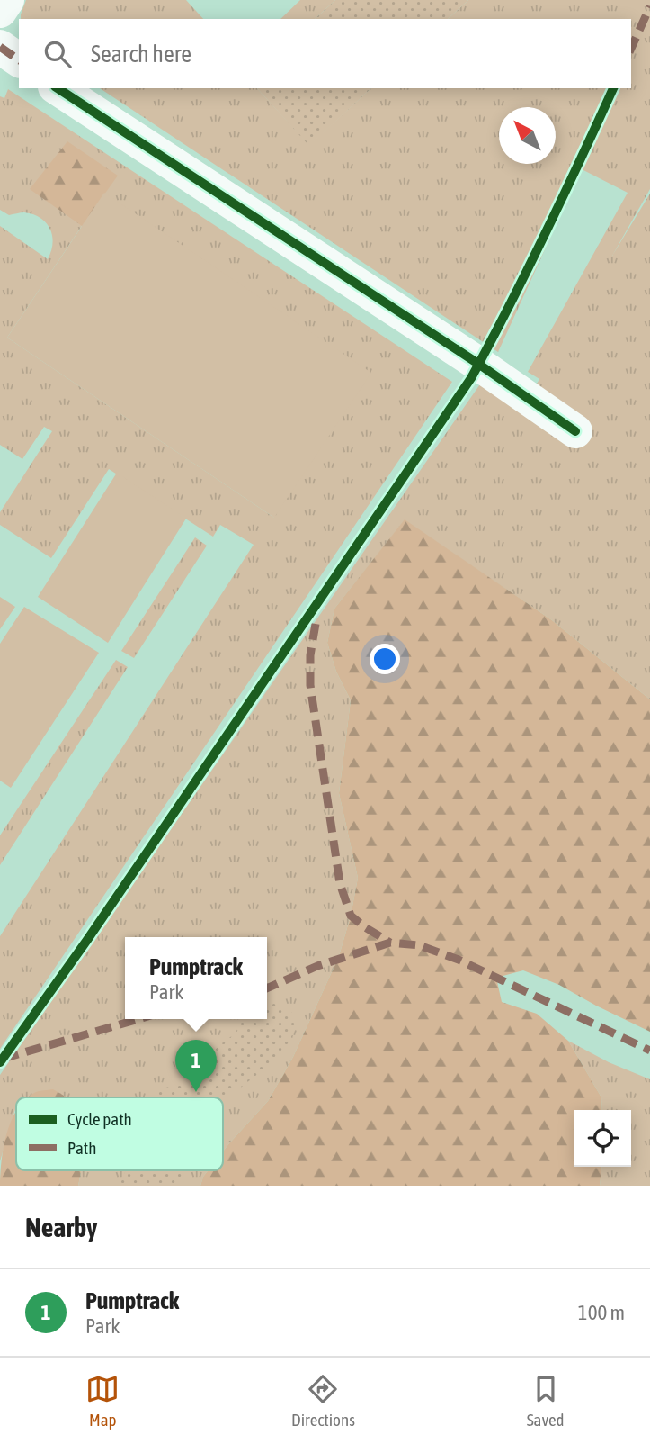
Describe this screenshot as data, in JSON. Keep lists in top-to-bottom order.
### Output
{
  "legend": ["Cycle path", "Path"],
  "north": "top left",
  "page": {
    "search": "Search here",
    "popup": ["Pumptrack", "Park"],
    "pins": "1",
    "heading": "Nearby",
    "list": [
      {
        "mark": "1",
        "name": "Pumptrack",
        "note": "Park",
        "value": "100 m"
      }
    ],
    "nav": ["Map", "Directions", "Saved"]
  }
}
